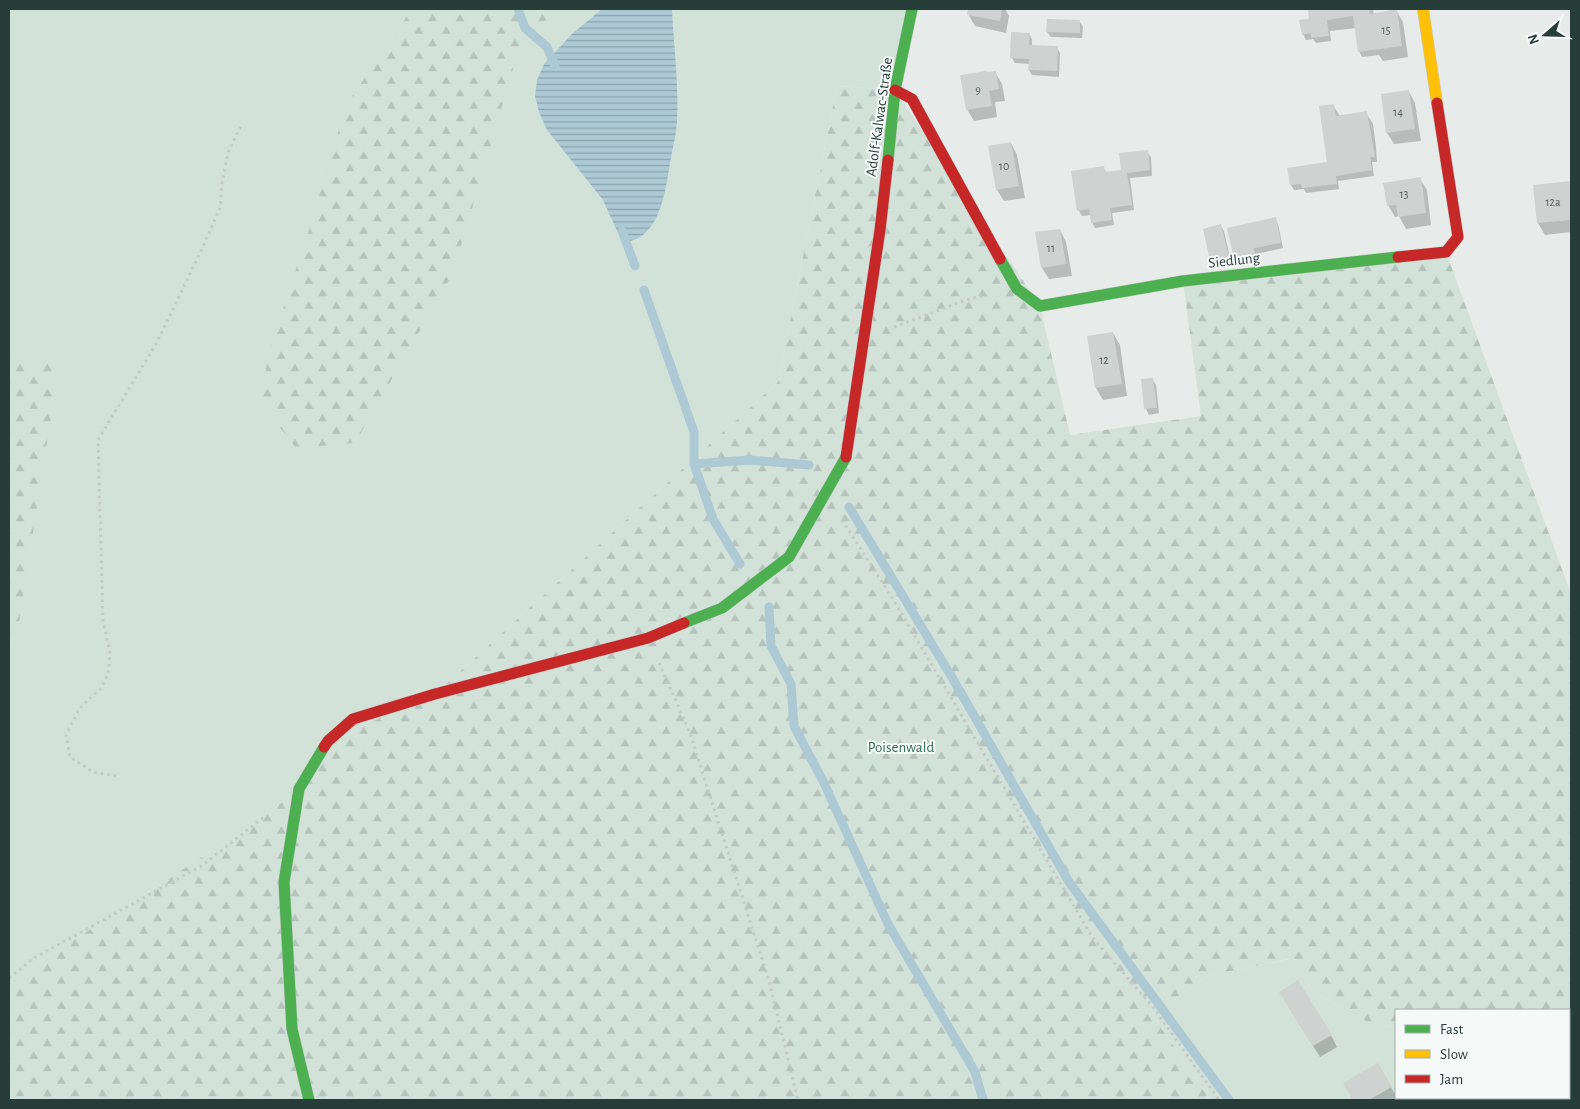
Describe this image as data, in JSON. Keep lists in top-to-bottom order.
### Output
{
  "streets": {
    "street": ["Adolf-Kalwac-Straße", "Siedlung"]
  },
  "crossings": [
    ["Adolf-Kalwac-Straße", "Siedlung"]
  ],
  "parks": ["Poisenwald"],
  "house_numbers": [
    "15",
    "9",
    "14",
    "10",
    "13",
    "12a",
    "11",
    "12"
  ],
  "legend": ["Fast", "Slow", "Jam"],
  "north": "left"
}
